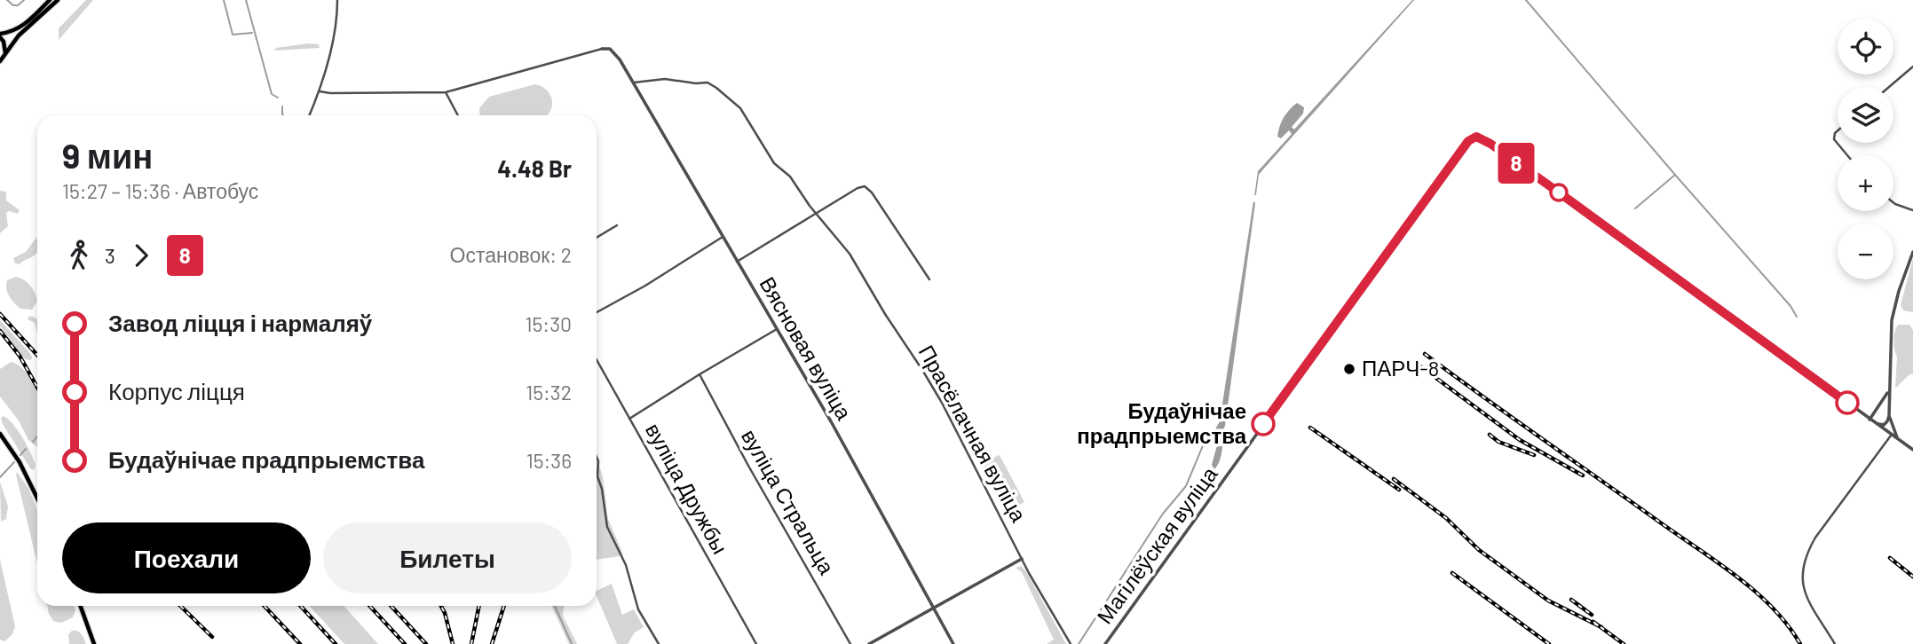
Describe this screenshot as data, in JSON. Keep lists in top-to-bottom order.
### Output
{
  "streets": {
    "street": [
      "Вясновая вуліца",
      "Прасёлачная вуліца",
      "вуліца Дружбы",
      "вуліца Стральца",
      "Магілёўская вуліца"
    ]
  },
  "crossings": [
    ["Вясновая вуліца", "Прасёлачная вуліца"]
  ],
  "places": ["ПАРЧ-8", "Будаўнічае прадпрыемства"],
  "lines": ["bus line 8"],
  "page": {
    "on_map": "8",
    "map_buttons": ["+", "−"],
    "heading": ["9 мин", "15:27 – 15:36 · Автобус", "4.48 Br"],
    "legs": ["3", "8", "Остановок: 2"],
    "list": [
      {
        "name": "Завод ліцця і нармаляў",
        "value": "15:30"
      },
      {
        "name": "Корпус ліцця",
        "value": "15:32"
      },
      {
        "name": "Будаўнічае прадпрыемства",
        "value": "15:36"
      }
    ],
    "buttons": ["Поехали", "Билеты"]
  }
}
